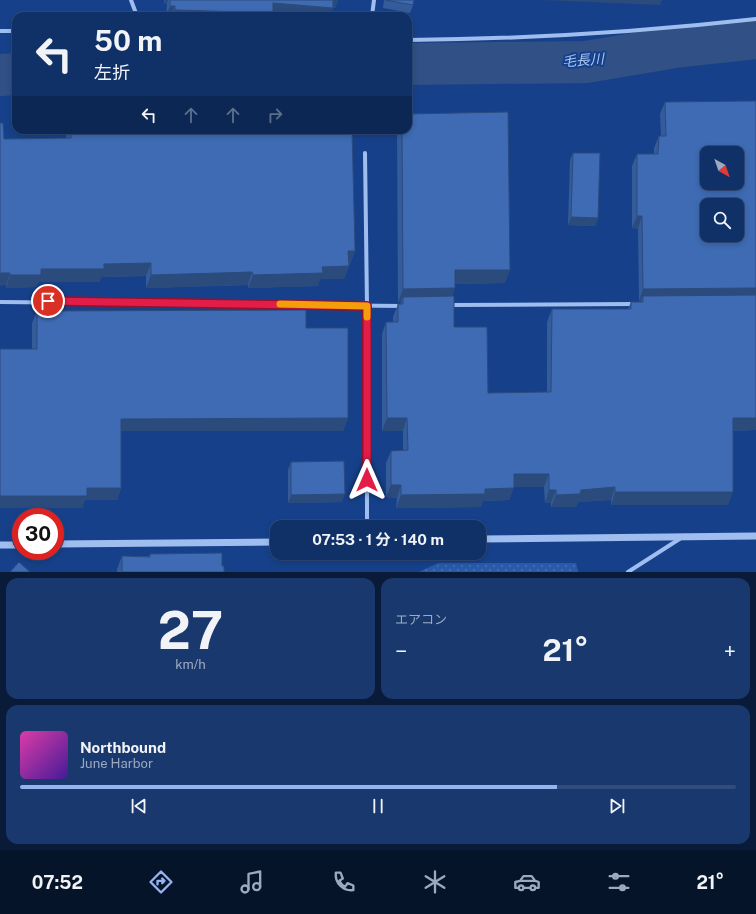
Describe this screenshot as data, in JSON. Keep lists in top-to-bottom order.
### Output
{
  "water": ["毛長川"],
  "north": "bottom right",
  "page": {
    "turn": ["50 m", "左折"],
    "limit": "30",
    "trip": "07:53 · 1 分 · 140 m",
    "tile": [
      ["27", "km/h"],
      "エアコン"
    ],
    "heat": ["−", "21°", "+"],
    "song": ["Northbound", "June Harbor"],
    "tabs": ["07:52", "21°"]
  }
}
